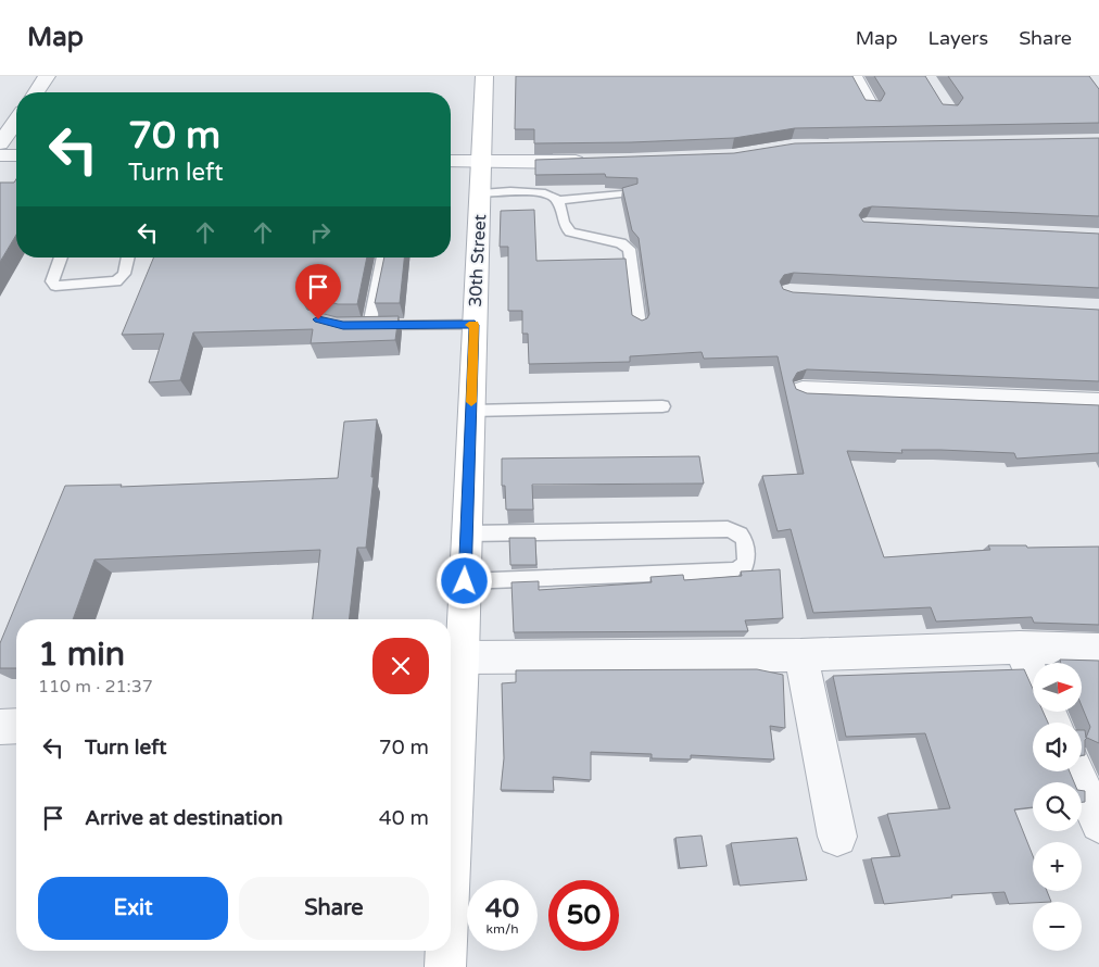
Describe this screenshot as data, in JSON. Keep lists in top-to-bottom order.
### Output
{
  "streets": {
    "main road": ["30th Street"]
  },
  "north": "right",
  "page": {
    "header": "Map",
    "nav": ["Map", "Layers", "Share"],
    "turn": ["70 m", "Turn left"],
    "heading": ["1 min", "110 m · 21:37"],
    "map_buttons": ["+", "−"],
    "list": [
      {
        "name": "Turn left",
        "value": "70 m"
      },
      {
        "name": "Arrive at destination",
        "value": "40 m"
      }
    ],
    "buttons": ["Exit", "Share"],
    "speed": "40 km/h",
    "limit": "50"
  }
}
